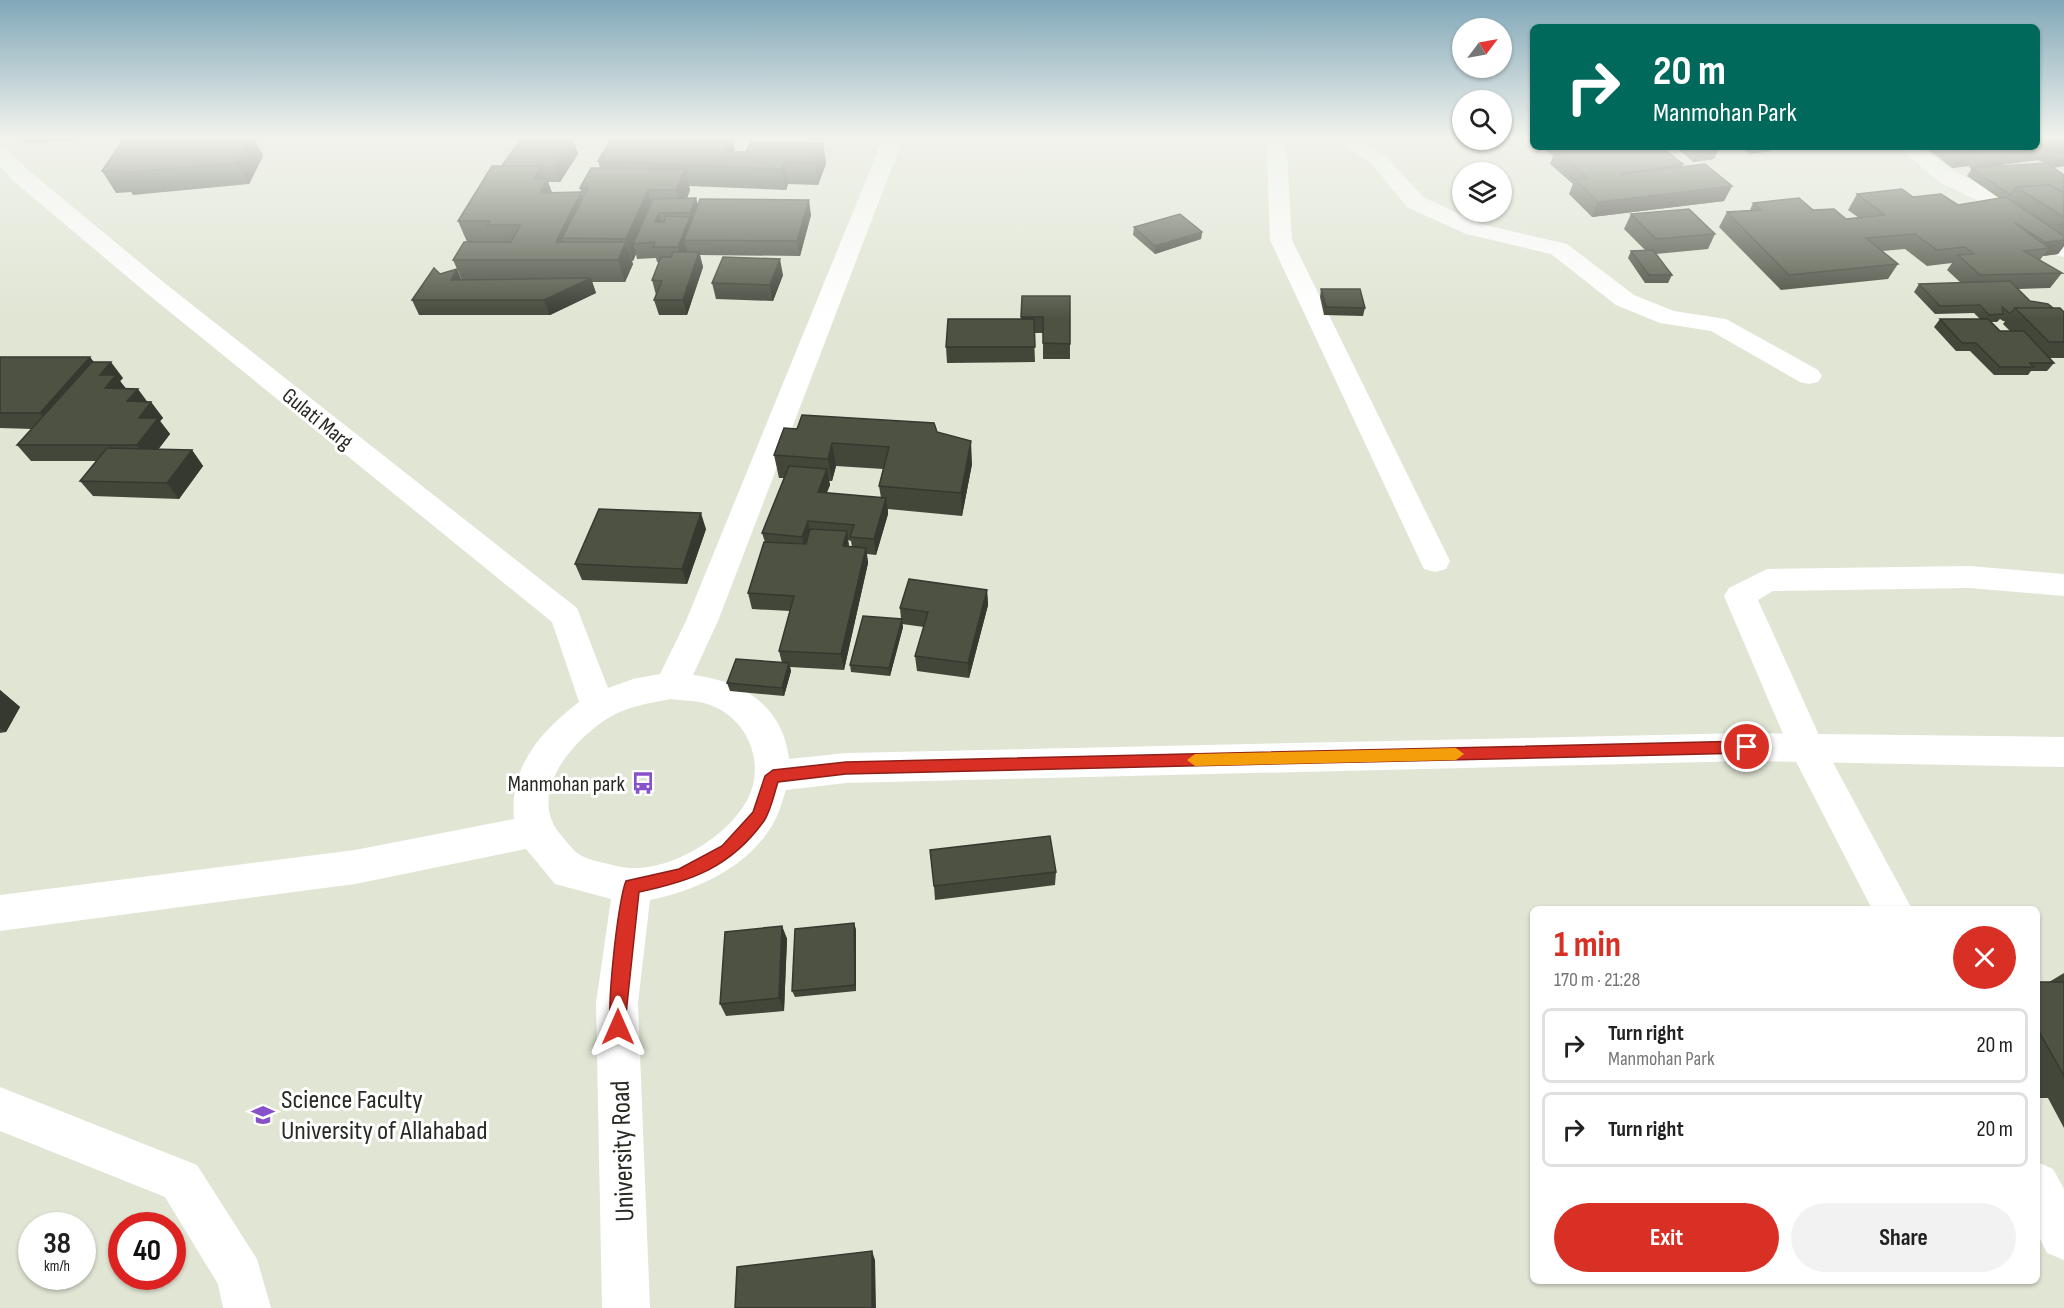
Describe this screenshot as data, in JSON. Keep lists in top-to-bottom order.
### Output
{
  "streets": {
    "street": ["Gulati Marg", "University Road"]
  },
  "places": {
    "bus stop": ["Manmohan park"],
    "school or university": ["Science Faculty University of Allahabad"]
  },
  "north": "top right",
  "page": {
    "turn": ["20 m", "Manmohan Park"],
    "heading": ["1 min", "170 m · 21:28"],
    "list": [
      {
        "name": "Turn right",
        "note": "Manmohan Park",
        "value": "20 m"
      },
      {
        "name": "Turn right",
        "value": "20 m"
      }
    ],
    "buttons": ["Exit", "Share"],
    "speed": "38 km/h",
    "limit": "40"
  }
}
